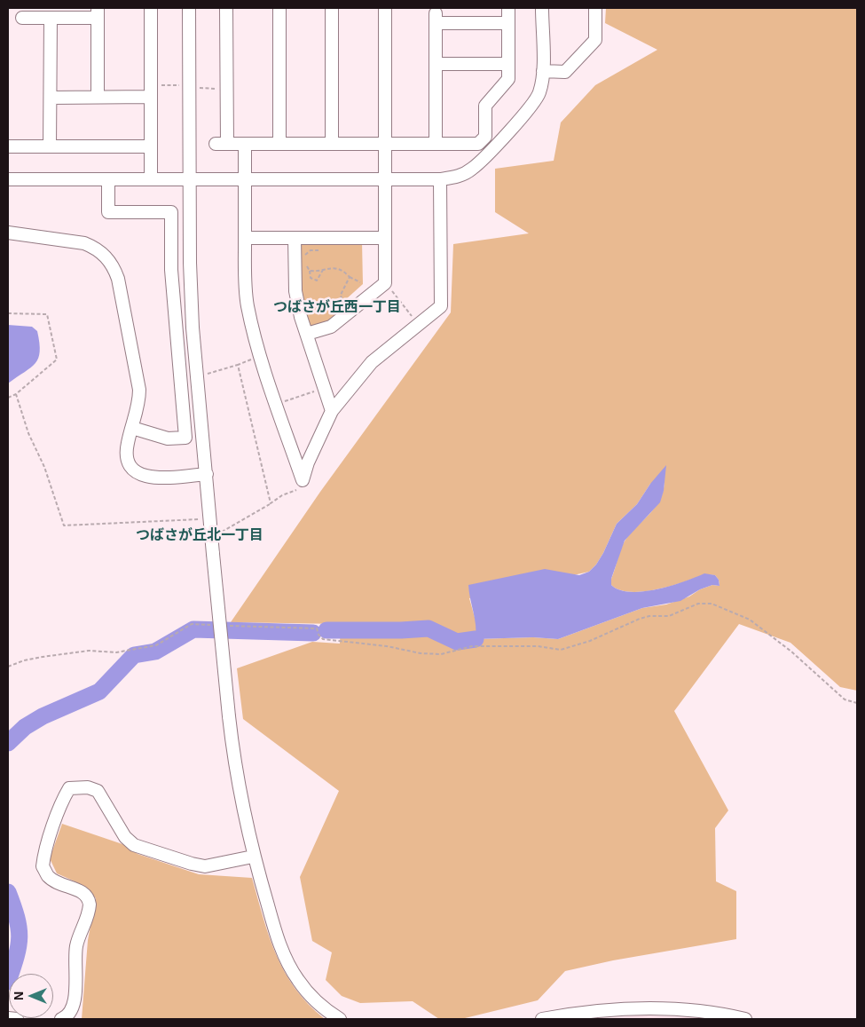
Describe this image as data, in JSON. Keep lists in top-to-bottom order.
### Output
{
  "districts": ["つばさが丘西一丁目", "つばさが丘北一丁目"],
  "north": "left"
}
